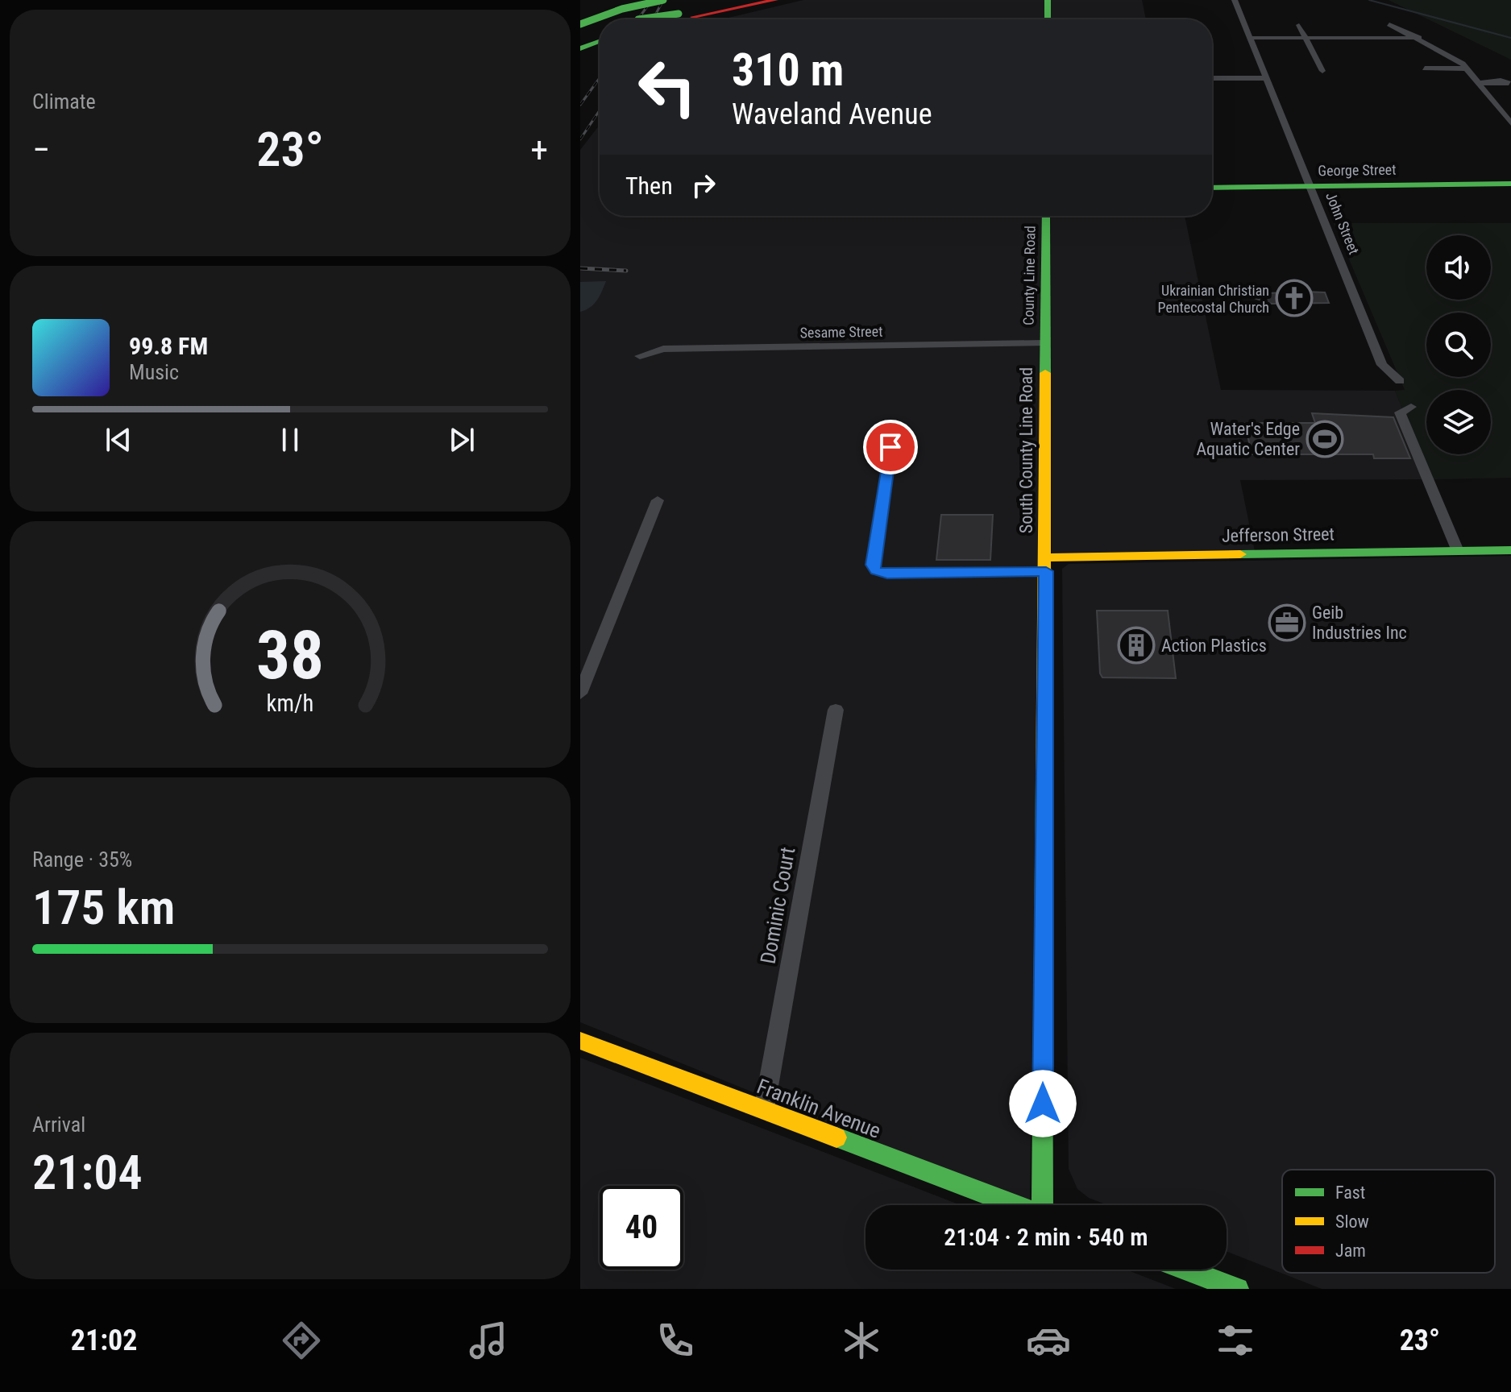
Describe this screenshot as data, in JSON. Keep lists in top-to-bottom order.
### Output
{
  "streets": {
    "main road": [
      "George Street",
      "County Line Road",
      "South County Line Road",
      "Jefferson Street",
      "Franklin Avenue"
    ],
    "street": ["John Street", "Sesame Street", "Dominic Court"]
  },
  "crossings": [
    ["George Street", "John Street"],
    ["County Line Road", "Sesame Street"],
    ["County Line Road", "South County Line Road"],
    ["Sesame Street", "South County Line Road"],
    ["South County Line Road", "Jefferson Street"],
    ["Dominic Court", "Franklin Avenue"]
  ],
  "places": {
    "church": ["Ukrainian Christian Pentecostal Church"],
    "sports": ["Water's Edge Aquatic Center"],
    "office": ["Geib Industries Inc"],
    "building": ["Action Plastics"]
  },
  "legend": ["Fast", "Slow", "Jam"],
  "page": {
    "tile": [
      "Climate",
      ["Range · 35%", "175 km"],
      ["Arrival", "21:04"]
    ],
    "turn": ["310 m", "Waveland Avenue"],
    "heat": ["−", "23°", "+"],
    "then": "Then",
    "song": ["99.8 FM", "Music"],
    "limit": "40",
    "trip": "21:04 · 2 min · 540 m",
    "tabs": ["21:02", "23°"],
    "gauge": ["38", "km/h"]
  }
}
